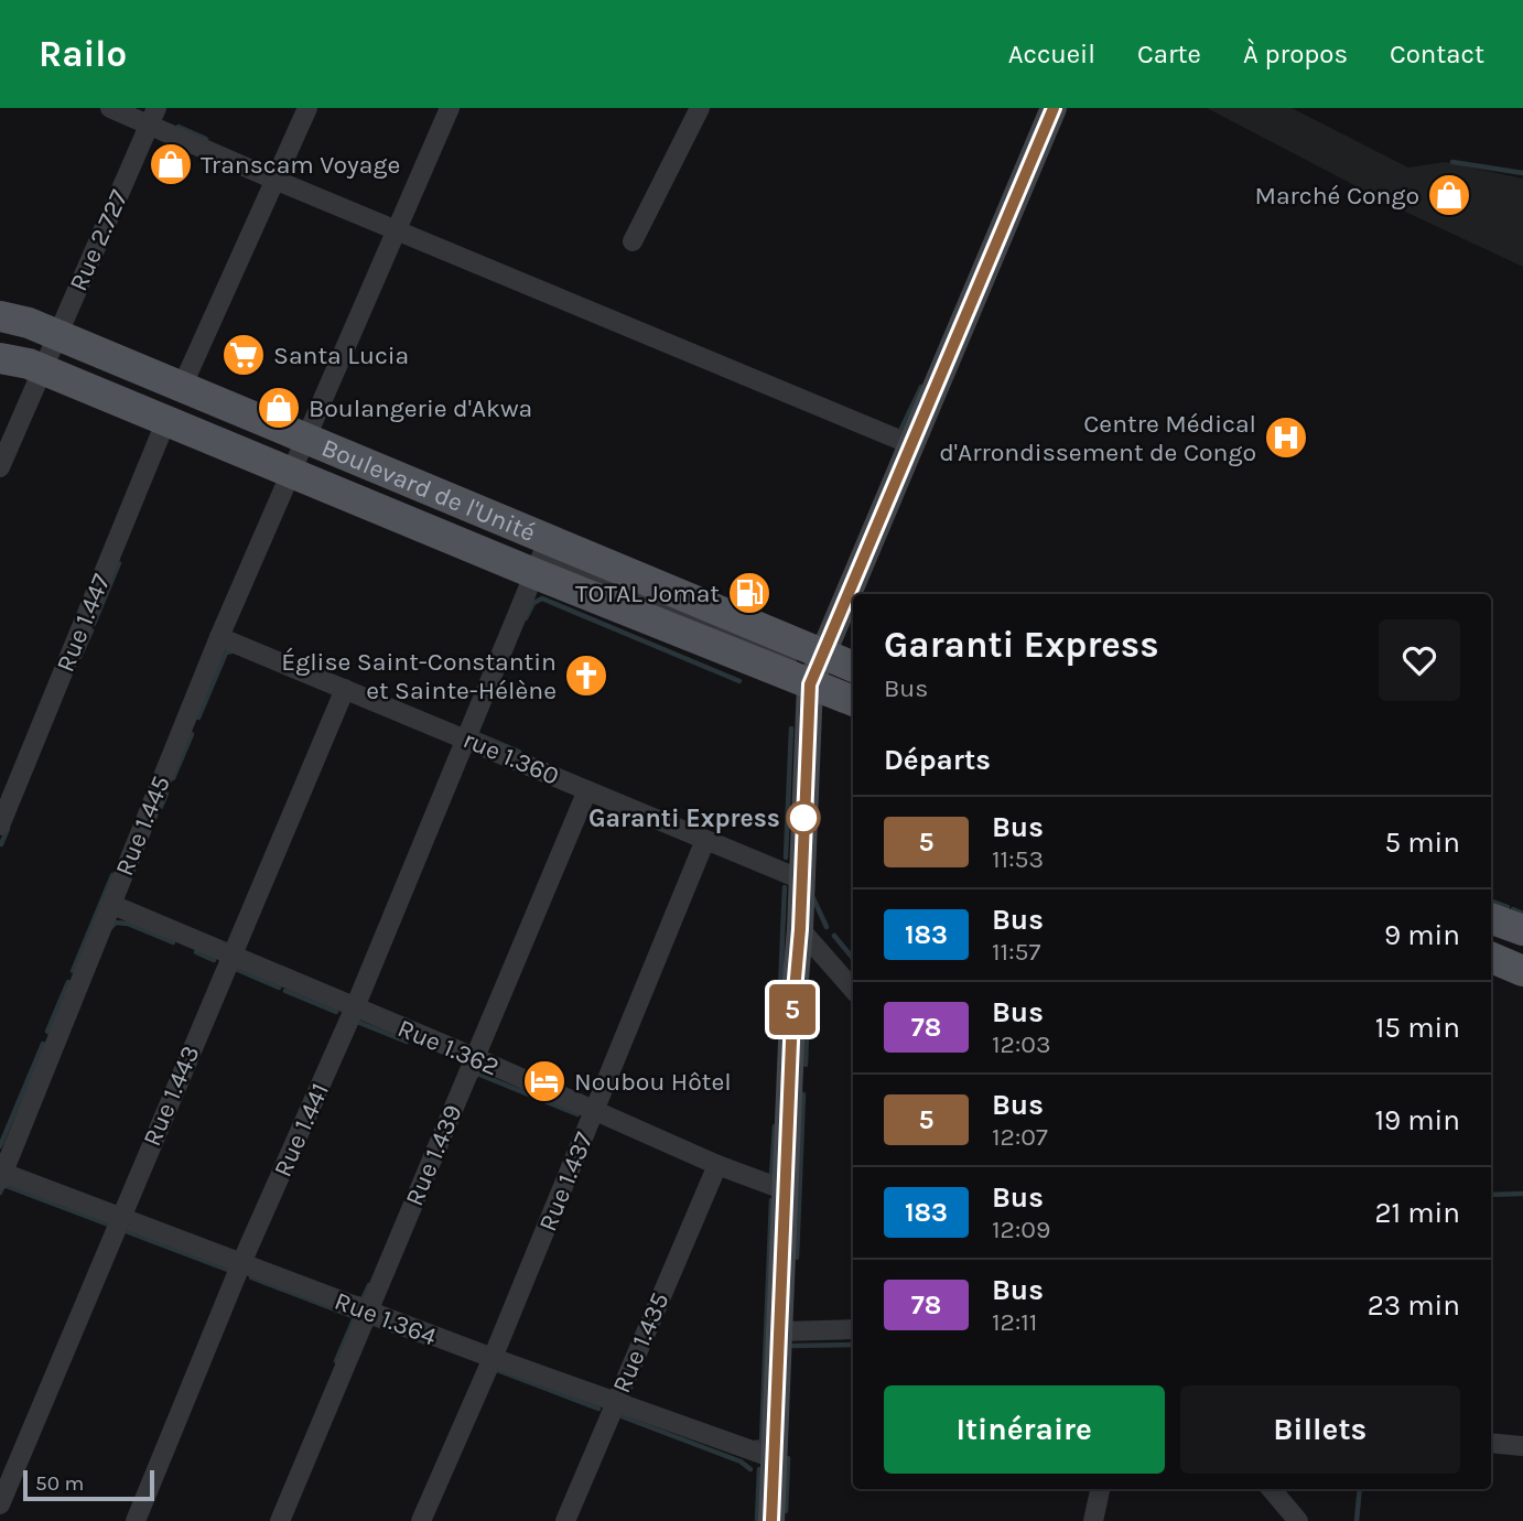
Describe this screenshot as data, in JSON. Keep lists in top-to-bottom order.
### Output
{
  "streets": {
    "main road": ["Boulevard de l'Unité"],
    "street": [
      "Rue 2.727",
      "Rue 1.447",
      "rue 1.360",
      "Rue 1.445",
      "Rue 1.362",
      "Rue 1.443",
      "Rue 1.441",
      "Rue 1.439",
      "Rue 1.437",
      "Rue 1.364",
      "Rue 1.435"
    ]
  },
  "crossings": [
    ["Rue 2.727", "Boulevard de l'Unité"],
    ["Boulevard de l'Unité", "Rue 1.447"],
    ["Boulevard de l'Unité", "Rue 1.445"],
    ["Boulevard de l'Unité", "Rue 1.441"],
    ["rue 1.360", "Rue 1.445"],
    ["rue 1.360", "Rue 1.443"],
    ["rue 1.360", "Rue 1.441"],
    ["rue 1.360", "Rue 1.439"],
    ["rue 1.360", "Rue 1.437"],
    ["Rue 1.445", "Rue 1.362"],
    ["Rue 1.445", "Rue 1.364"],
    ["Rue 1.362", "Rue 1.443"],
    ["Rue 1.362", "Rue 1.441"],
    ["Rue 1.362", "Rue 1.439"],
    ["Rue 1.362", "Rue 1.437"],
    ["Rue 1.362", "Rue 1.435"],
    ["Rue 1.443", "Rue 1.364"],
    ["Rue 1.441", "Rue 1.364"],
    ["Rue 1.439", "Rue 1.364"],
    ["Rue 1.437", "Rue 1.364"],
    ["Rue 1.364", "Rue 1.435"]
  ],
  "places": {
    "shop": ["Transcam Voyage", "Marché Congo", "Boulangerie d'Akwa"],
    "supermarket": ["Santa Lucia"],
    "hospital": ["Centre Médical d'Arrondissement de Congo"],
    "fuel station": ["TOTAL Jomat"],
    "church": ["Église Saint-Constantin et Sainte-Hélène"],
    "other": ["Garanti Express"],
    "hotel": ["Noubou Hôtel"]
  },
  "lines": ["bus line 5"],
  "scale_bar": "50 m",
  "page": {
    "header": "Railo",
    "nav": [
      "Accueil",
      "Carte",
      "À propos",
      "Contact"
    ],
    "on_map": "5",
    "heading": [
      ["Garanti Express", "Bus"],
      "Départs"
    ],
    "list": [
      {
        "mark": "5",
        "name": "Bus",
        "note": "11:53",
        "value": "5 min"
      },
      {
        "mark": "183",
        "name": "Bus",
        "note": "11:57",
        "value": "9 min"
      },
      {
        "mark": "78",
        "name": "Bus",
        "note": "12:03",
        "value": "15 min"
      },
      {
        "mark": "5",
        "name": "Bus",
        "note": "12:07",
        "value": "19 min"
      },
      {
        "mark": "183",
        "name": "Bus",
        "note": "12:09",
        "value": "21 min"
      },
      {
        "mark": "78",
        "name": "Bus",
        "note": "12:11",
        "value": "23 min"
      }
    ],
    "buttons": ["Itinéraire", "Billets"],
    "scale": "50 m"
  }
}
